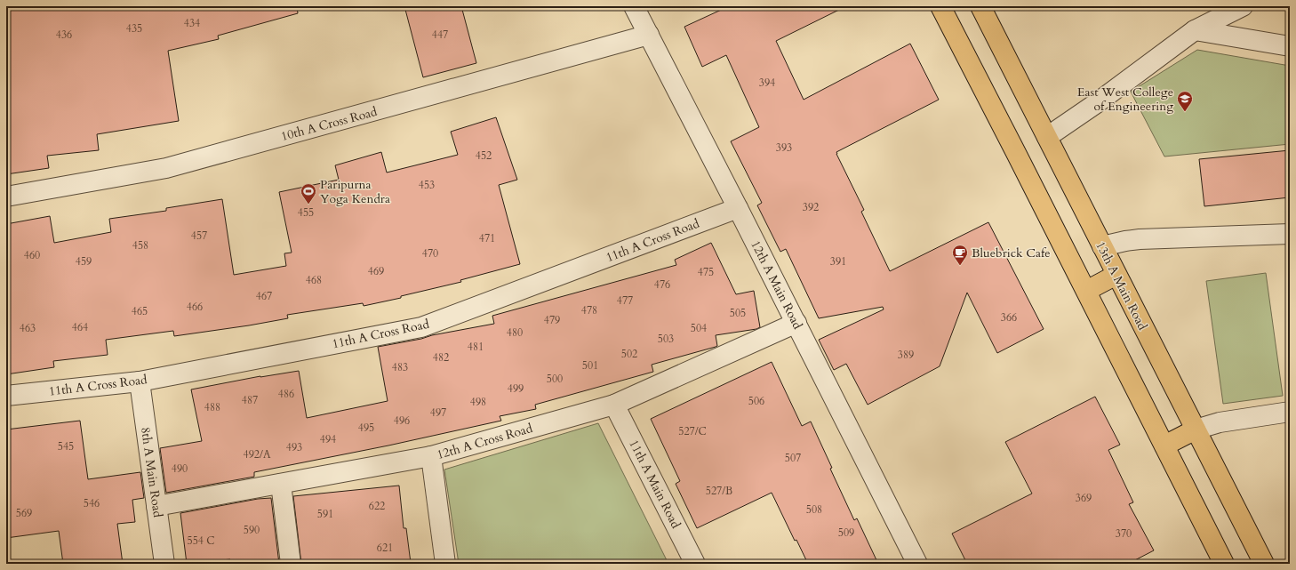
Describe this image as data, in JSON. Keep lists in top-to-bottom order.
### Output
{
  "streets": {
    "main road": ["13th A Main Road"],
    "street": [
      "10th A Cross Road",
      "11th A Cross Road",
      "12th A Main Road",
      "12th A Cross Road",
      "8th A Main Road",
      "11th A Main Road"
    ]
  },
  "crossings": [
    ["10th A Cross Road", "12th A Main Road"],
    ["11th A Cross Road", "12th A Main Road"],
    ["11th A Cross Road", "8th A Main Road"],
    ["12th A Main Road", "12th A Cross Road"],
    ["12th A Cross Road", "8th A Main Road"],
    ["12th A Cross Road", "11th A Main Road"]
  ],
  "places": {
    "school or university": ["East West College of Engineering"],
    "sports": ["Paripurna Yoga Kendra"],
    "cafe": ["Bluebrick Cafe"]
  },
  "house_numbers": [
    "434",
    "435",
    "436",
    "447",
    "394",
    "393",
    "452",
    "453",
    "392",
    "455",
    "457",
    "471",
    "458",
    "470",
    "460",
    "459",
    "391",
    "469",
    "475",
    "468",
    "476",
    "467",
    "477",
    "466",
    "478",
    "465",
    "505",
    "366",
    "479",
    "464",
    "463",
    "504",
    "480",
    "503",
    "481",
    "502",
    "389",
    "482",
    "501",
    "483",
    "500",
    "499",
    "486",
    "487",
    "506",
    "498",
    "488",
    "497",
    "496",
    "495",
    "527/C",
    "494",
    "545",
    "493",
    "492/A",
    "507",
    "490",
    "527/B",
    "369",
    "546",
    "622",
    "508",
    "569",
    "591",
    "590",
    "509",
    "370",
    "554 C",
    "621"
  ]
}
